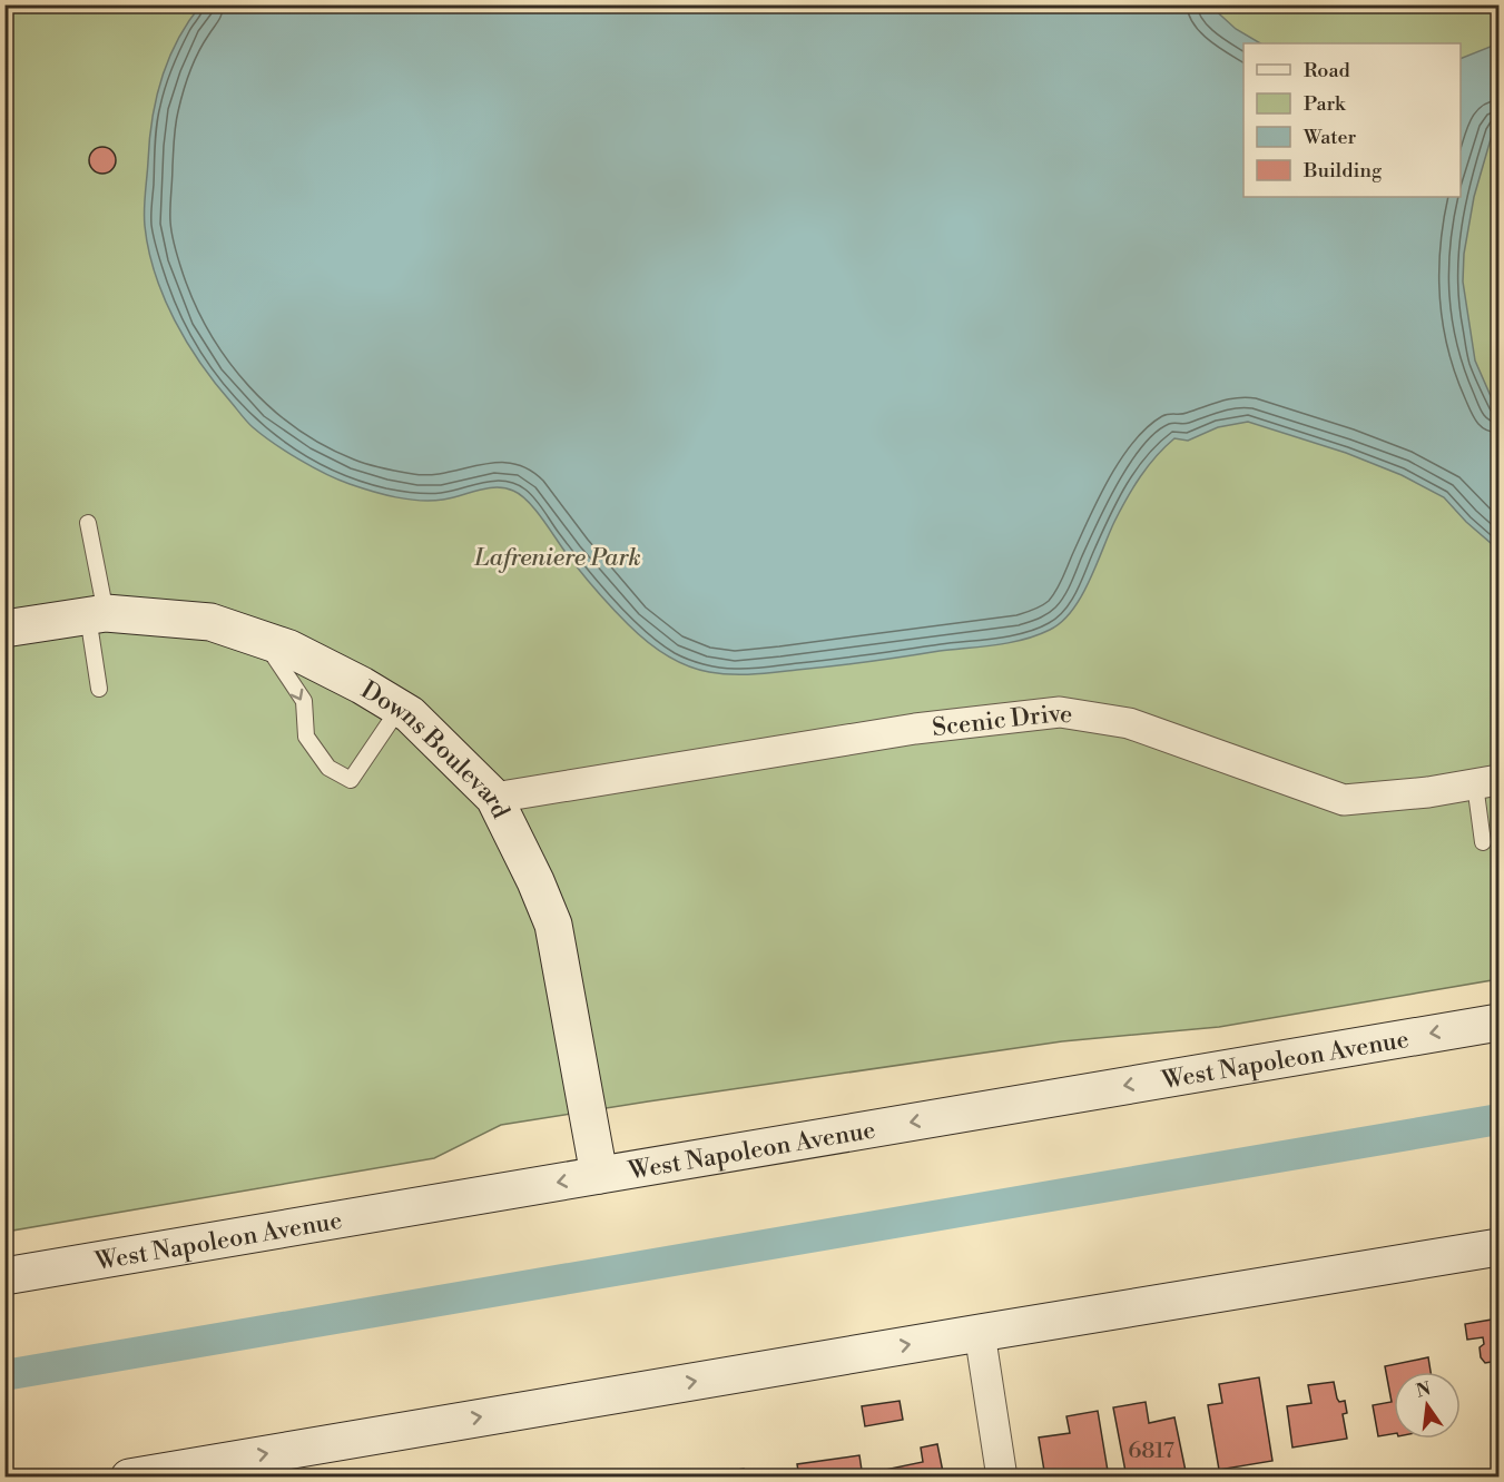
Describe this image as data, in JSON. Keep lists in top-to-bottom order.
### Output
{
  "streets": {
    "main road": ["Downs Boulevard", "West Napoleon Avenue"],
    "street": ["Scenic Drive"]
  },
  "crossings": [
    ["Scenic Drive", "Downs Boulevard"],
    ["Downs Boulevard", "West Napoleon Avenue"]
  ],
  "parks": ["Lafreniere Park"],
  "house_numbers": ["6817"],
  "legend": [
    "Road",
    "Park",
    "Water",
    "Building"
  ],
  "north": "top"
}
